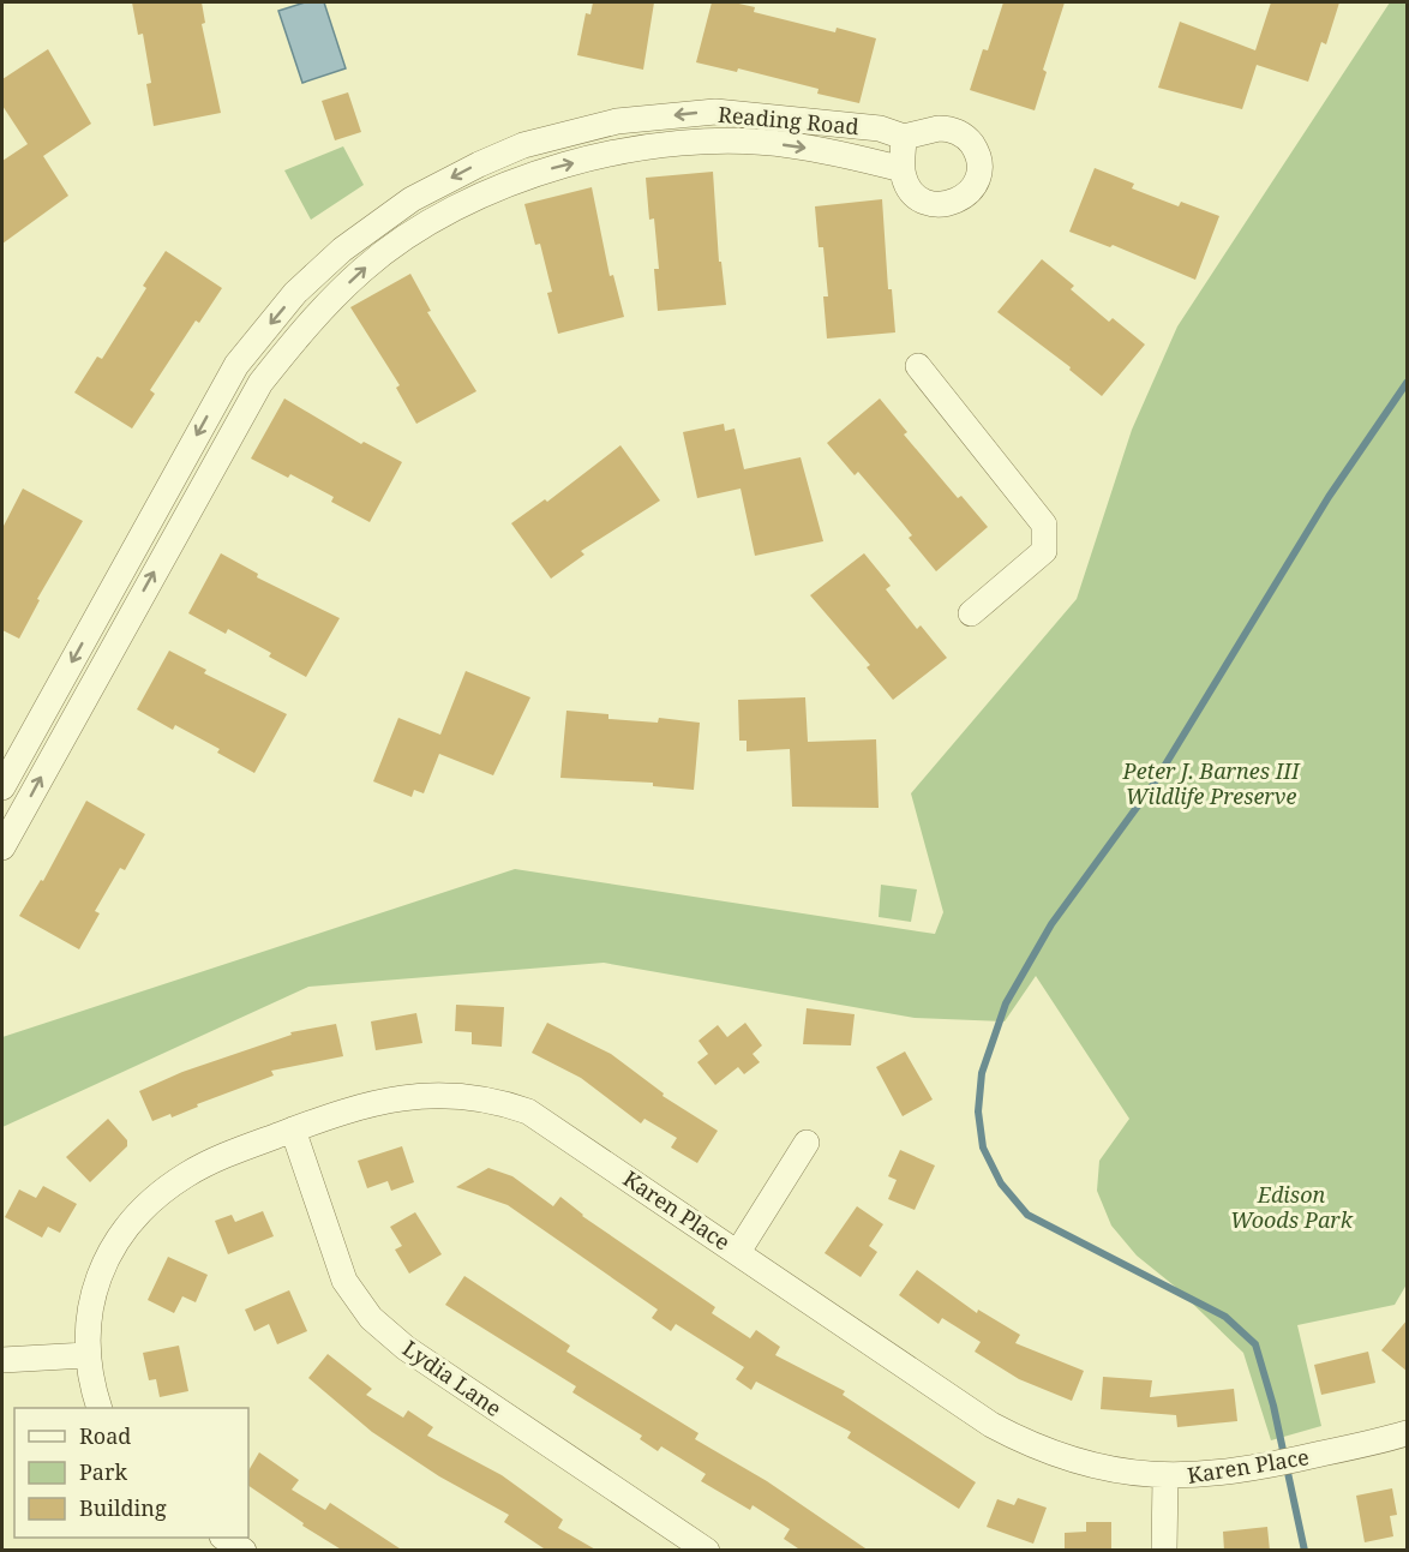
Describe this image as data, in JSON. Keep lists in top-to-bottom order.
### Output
{
  "streets": {
    "street": ["Reading Road", "Karen Place", "Lydia Lane"]
  },
  "crossings": [
    ["Karen Place", "Lydia Lane"]
  ],
  "parks": ["Peter J. Barnes III Wildlife Preserve", "Edison Woods Park"],
  "legend": ["Road", "Park", "Building"]
}
